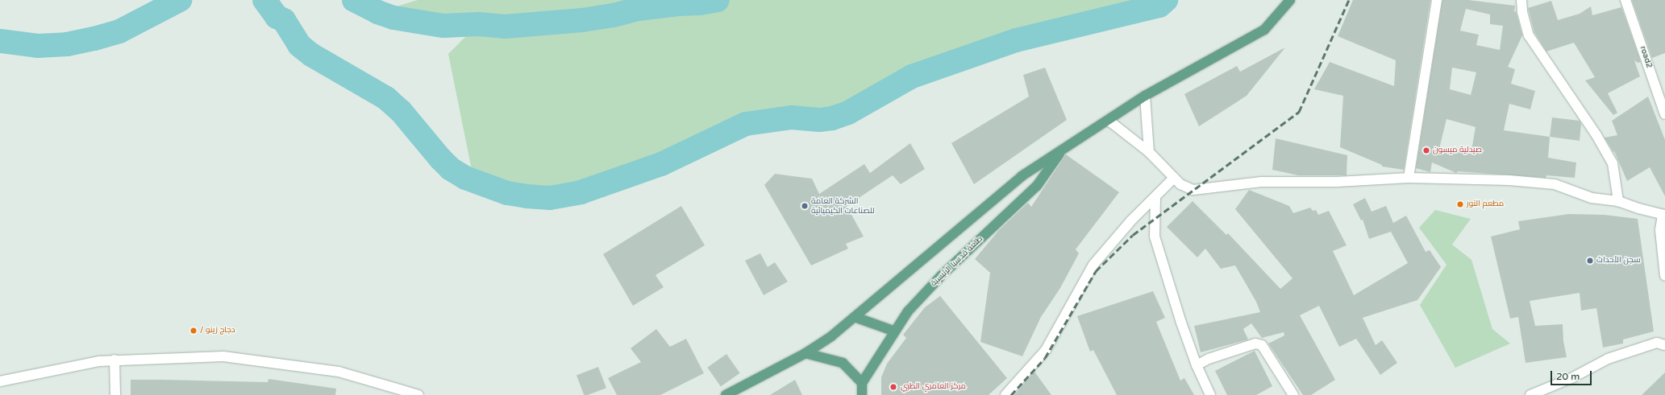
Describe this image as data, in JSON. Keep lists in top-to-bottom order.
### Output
{
  "streets": {
    "main road": ["طلعة قدسيا الرئيسية"],
    "street": ["road2"]
  },
  "places": [
    "صيدلية ميسون",
    "مطعم النور",
    "الشركة العامة للصناعات الكيميائية",
    "سجن الأحداث",
    "/ دجاج زينو",
    "مركز العامري الطبي"
  ],
  "scale_bar": "20 m"
}
